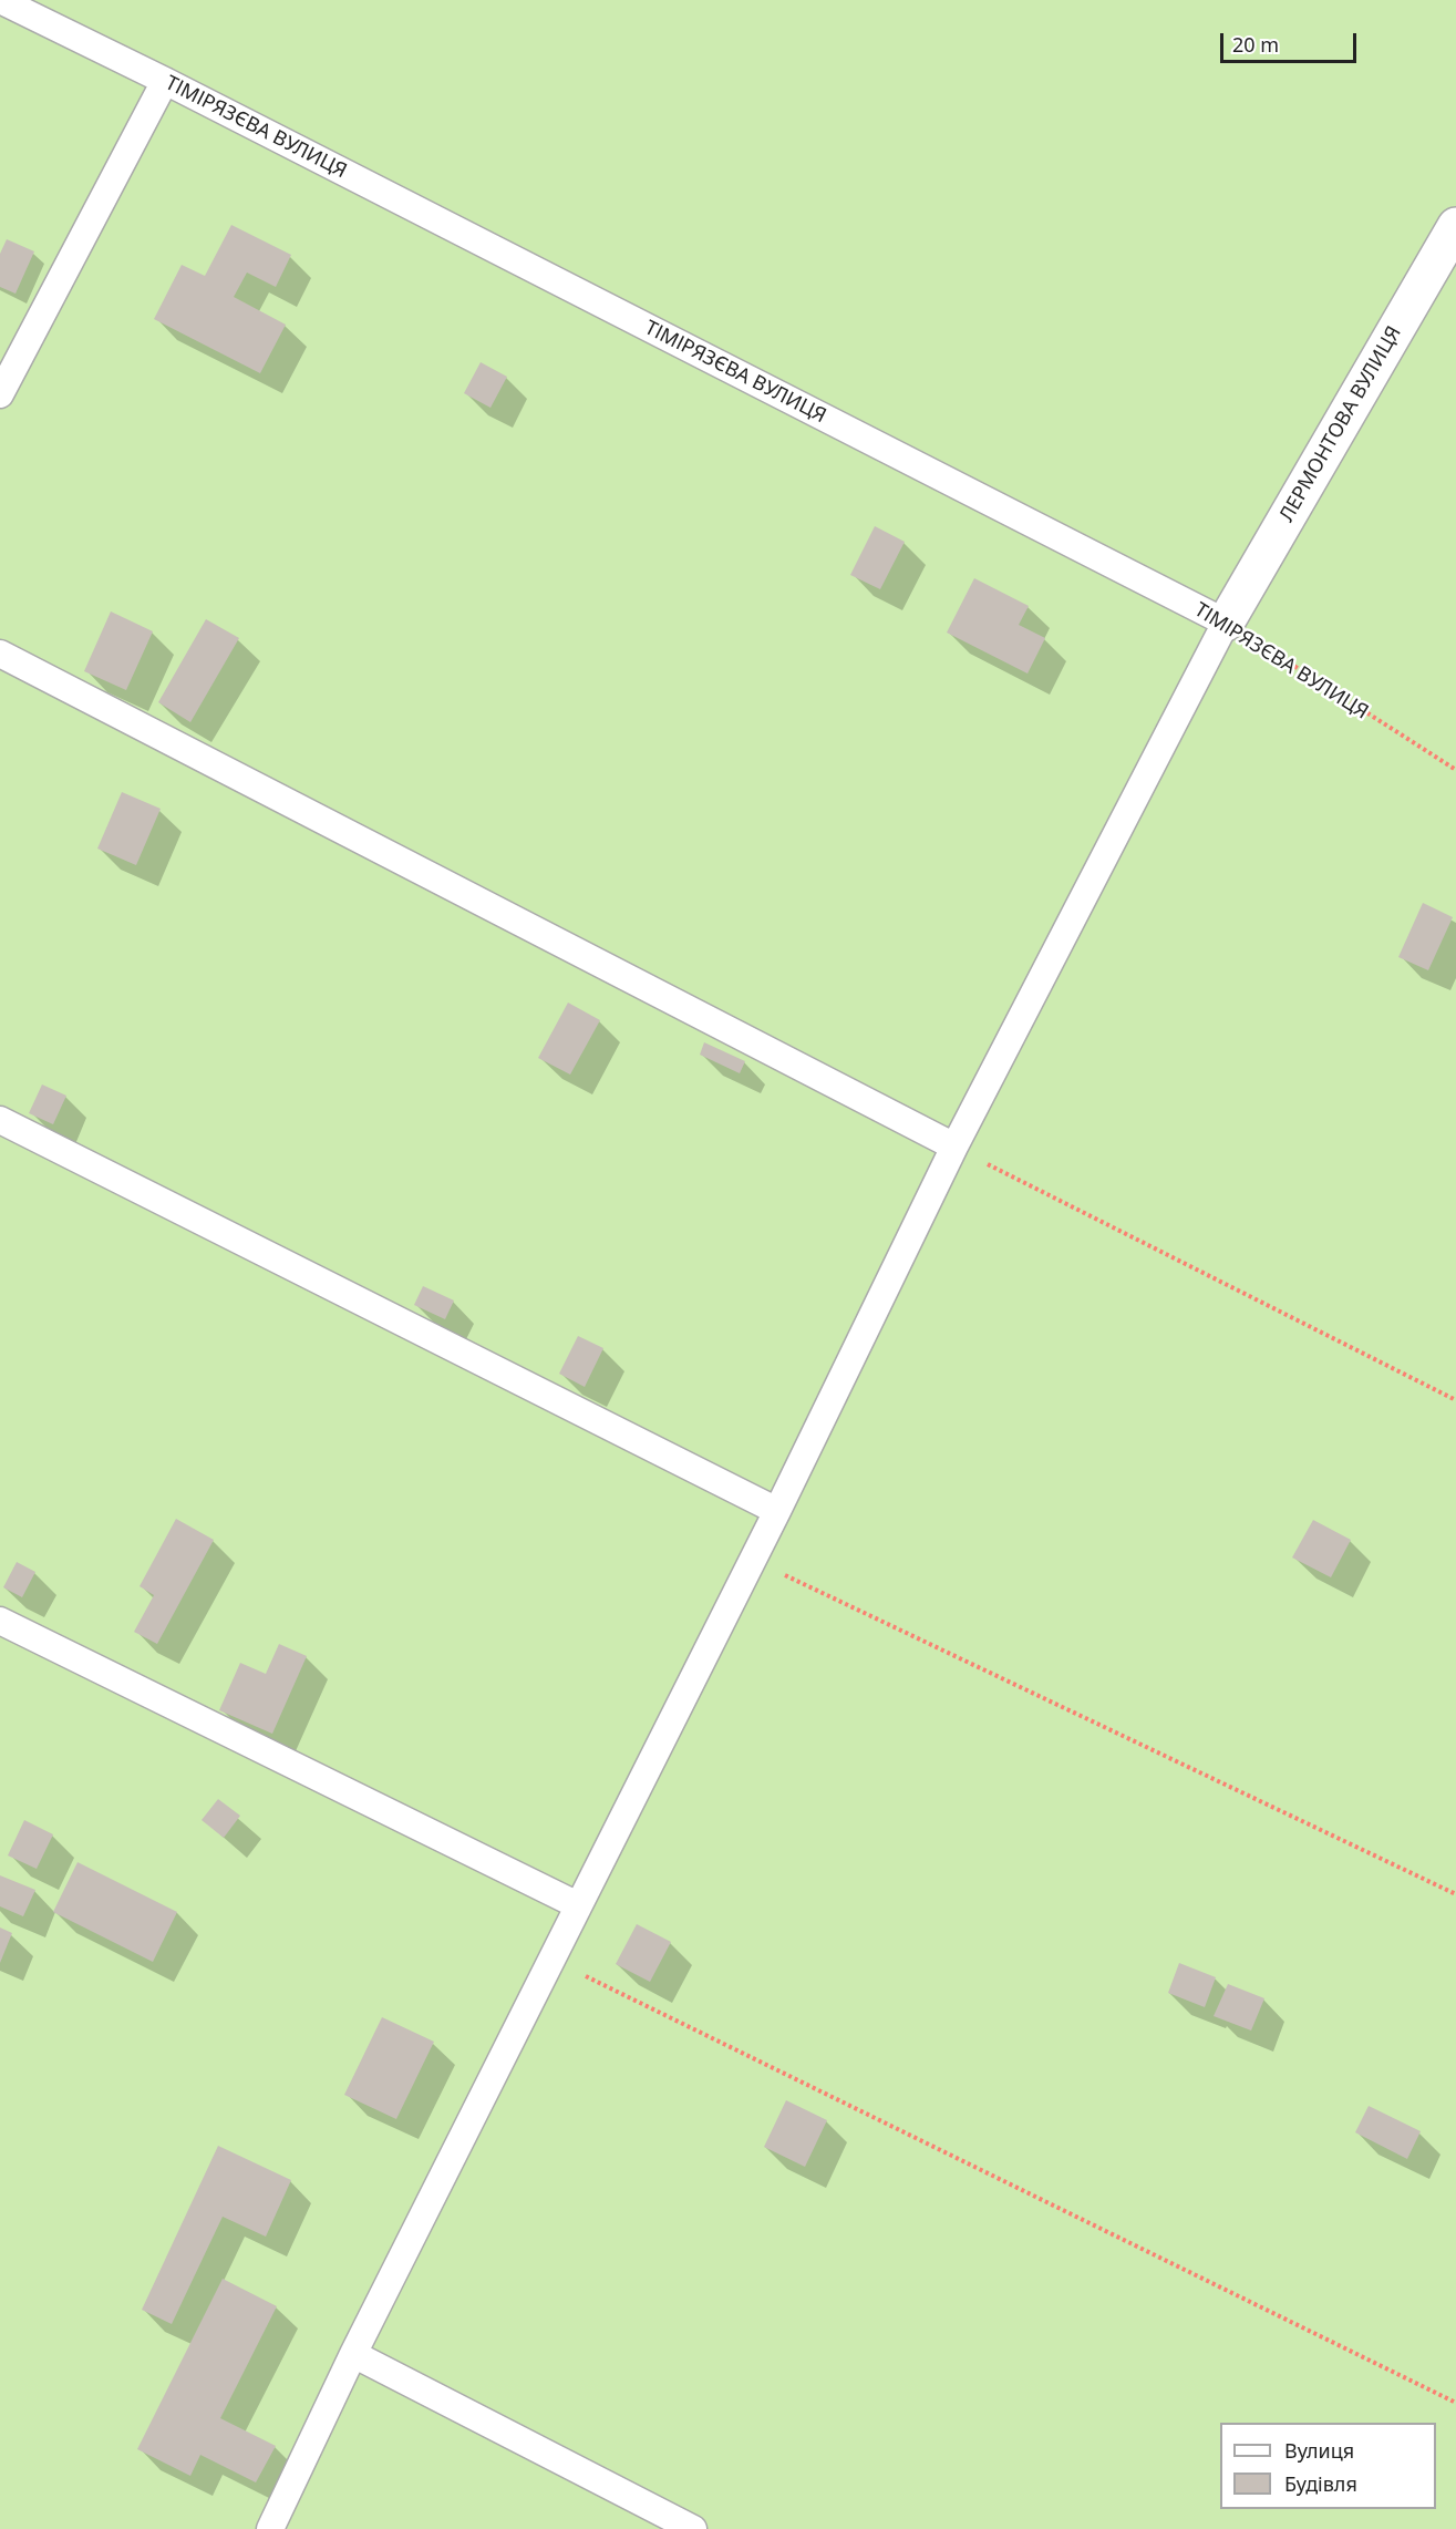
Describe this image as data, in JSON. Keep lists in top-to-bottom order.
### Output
{
  "streets": {
    "street": ["ЛЕРМОНТОВА ВУЛИЦЯ"],
    "lane": ["ТІМІРЯЗЄВА ВУЛИЦЯ"]
  },
  "crossings": [
    ["ТІМІРЯЗЄВА ВУЛИЦЯ", "ЛЕРМОНТОВА ВУЛИЦЯ"]
  ],
  "legend": ["Вулиця", "Будівля"],
  "scale_bar": "20 m"
}
